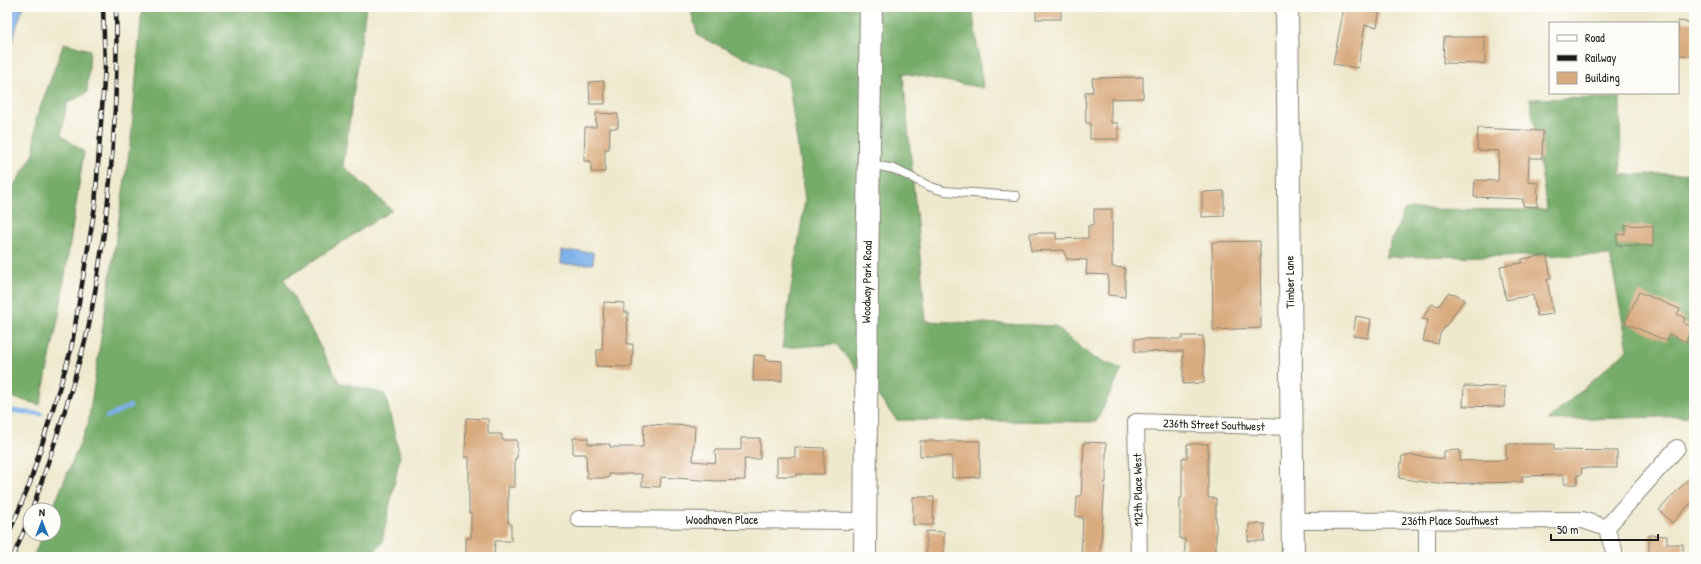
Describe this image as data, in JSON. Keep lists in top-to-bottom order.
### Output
{
  "streets": {
    "street": [
      "Woodway Park Road",
      "Timber Lane",
      "236th Street Southwest",
      "112th Place West",
      "Woodhaven Place",
      "236th Place Southwest"
    ]
  },
  "crossings": [
    ["Woodway Park Road", "Woodhaven Place"],
    ["Timber Lane", "236th Street Southwest"],
    ["Timber Lane", "236th Place Southwest"],
    ["236th Street Southwest", "112th Place West"]
  ],
  "legend": ["Road", "Railway", "Building"],
  "scale_bar": "50 m",
  "north": "top"
}
